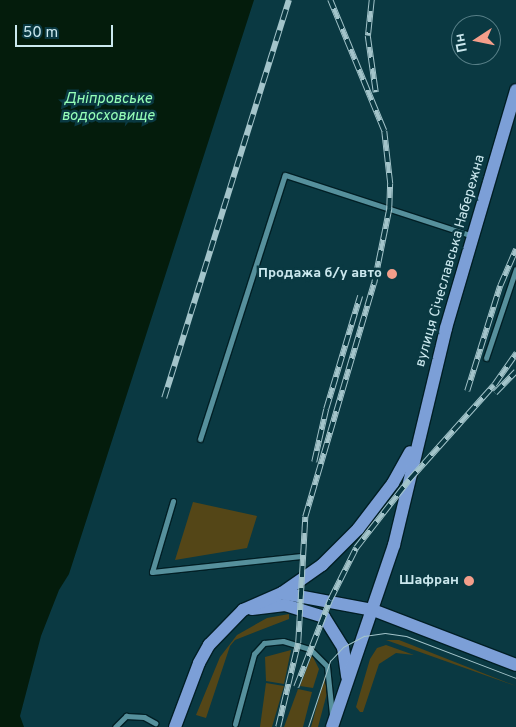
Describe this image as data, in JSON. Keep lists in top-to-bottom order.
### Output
{
  "streets": {
    "main road": ["вулиця Січеславська Набережна"]
  },
  "water": ["Дніпровське водосховище"],
  "places": ["Продажа б/у авто", "Шафран"],
  "scale_bar": "50 m",
  "north": "left"
}
